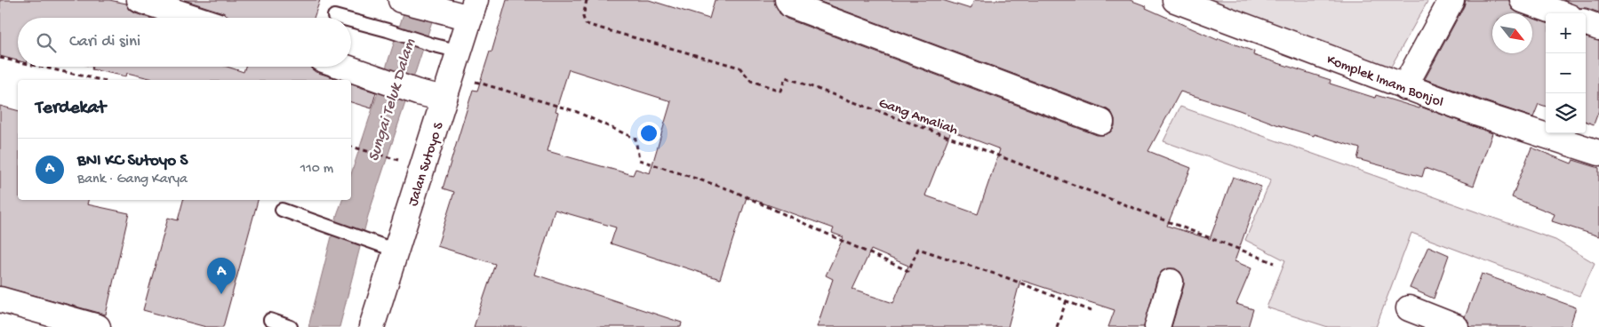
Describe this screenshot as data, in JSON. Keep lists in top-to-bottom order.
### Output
{
  "streets": {
    "main road": ["Komplek Imam Bonjol", "Jalan Sutoyo S"],
    "path": ["Gang Amaliah"]
  },
  "water": ["Sungai Teluk Dalam"],
  "north": "bottom right",
  "page": {
    "map_buttons": ["+", "−"],
    "search": "Cari di sini",
    "heading": "Terdekat",
    "list": [
      {
        "mark": "A",
        "name": "BNI KC Sutoyo S",
        "note": "Bank · Gang Karya",
        "value": "110 m"
      }
    ],
    "pins": "A"
  }
}
